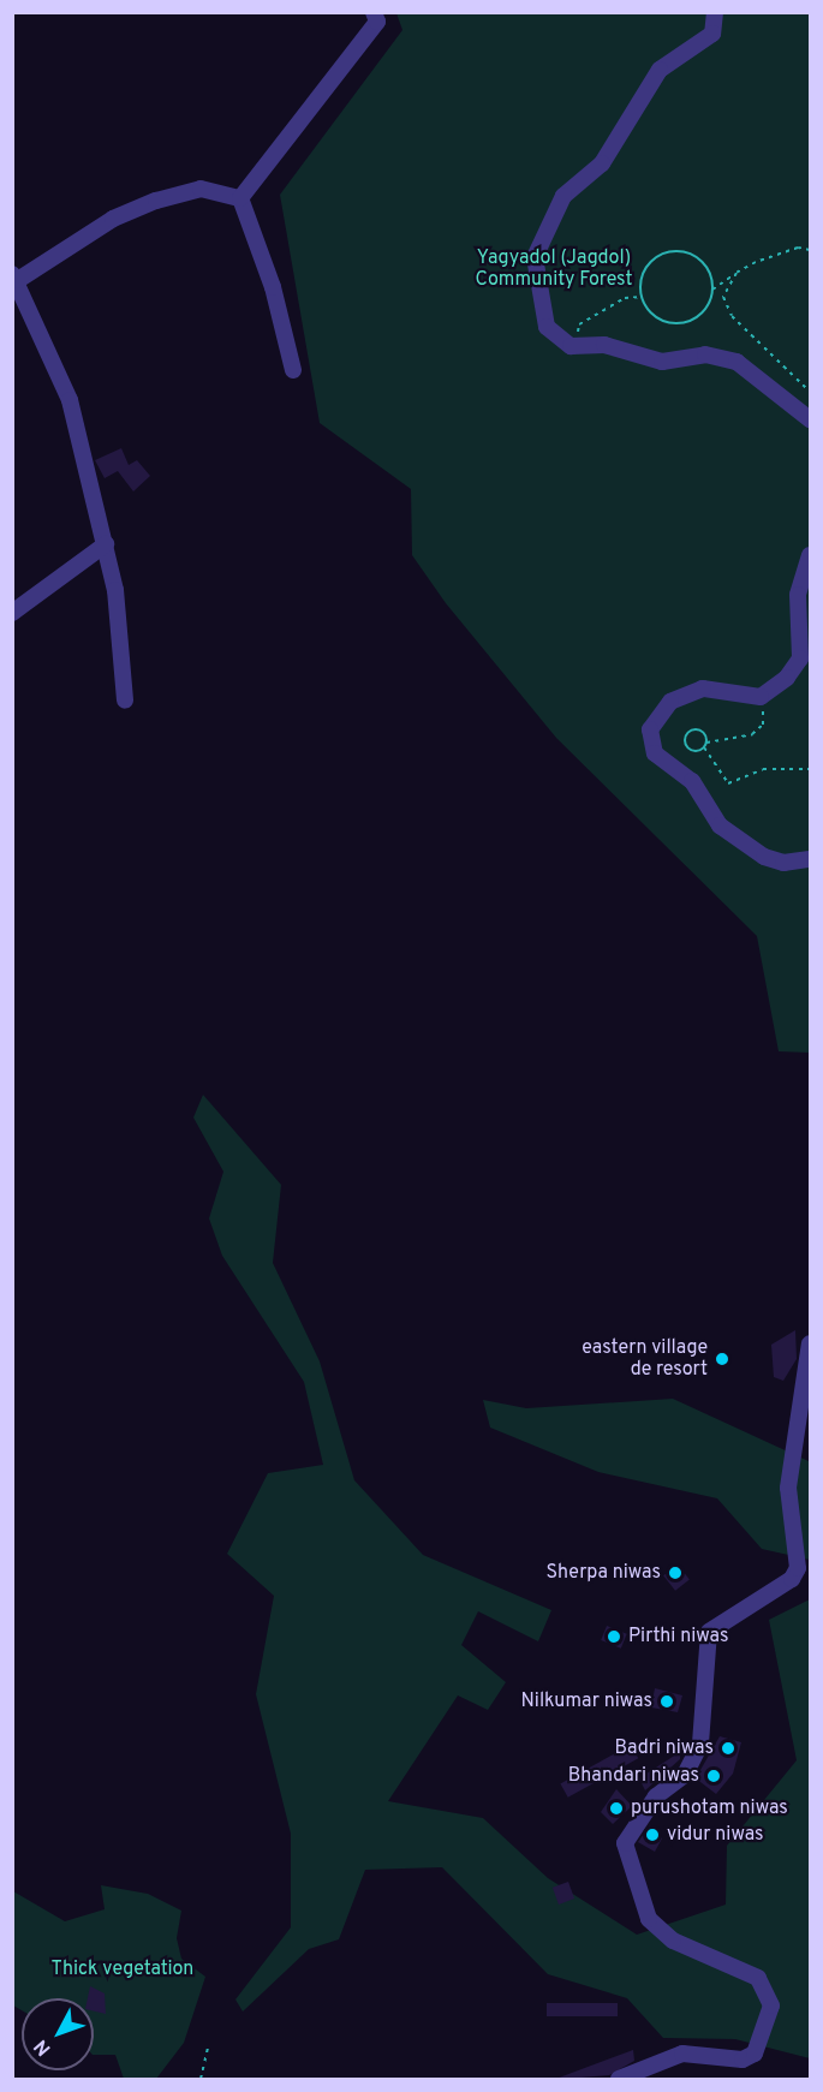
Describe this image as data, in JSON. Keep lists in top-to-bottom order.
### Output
{
  "parks": ["Yagyadol (Jagdol) Community Forest", "Thick vegetation"],
  "places": [
    "eastern village de resort",
    "Sherpa niwas",
    "Pirthi niwas",
    "Nilkumar niwas",
    "Badri niwas",
    "Bhandari niwas",
    "purushotam niwas",
    "vidur niwas"
  ],
  "north": "bottom left"
}
